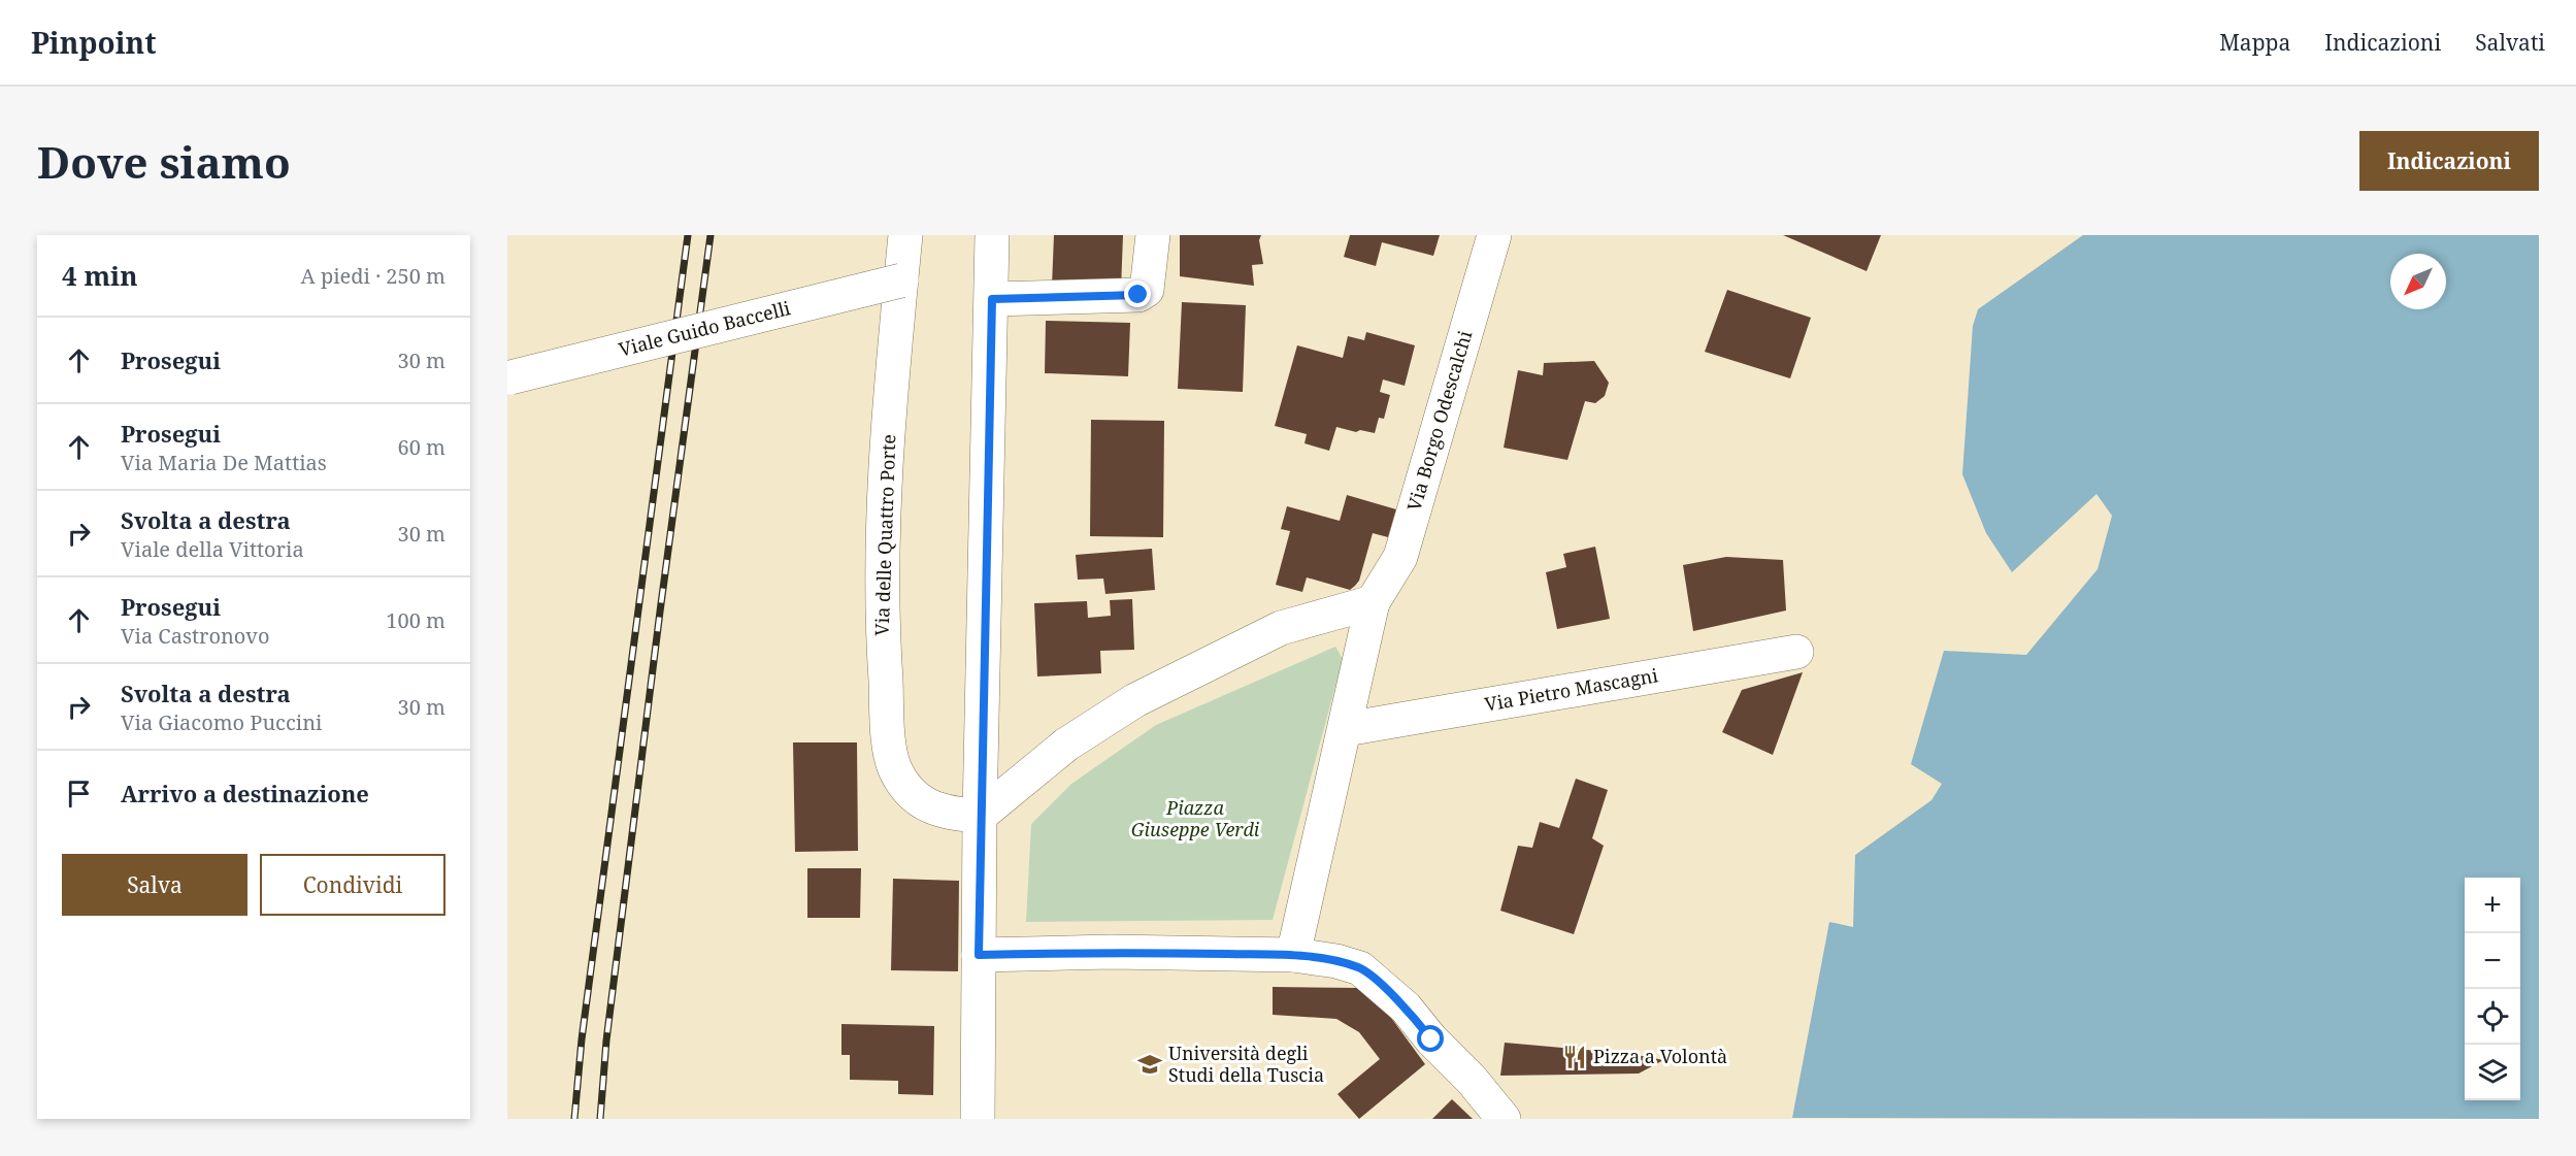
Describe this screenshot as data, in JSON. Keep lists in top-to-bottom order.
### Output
{
  "streets": {
    "street": [
      "Viale Guido Baccelli",
      "Via Borgo Odescalchi",
      "Via delle Quattro Porte",
      "Via Pietro Mascagni"
    ]
  },
  "crossings": [
    ["Viale Guido Baccelli", "Via delle Quattro Porte"]
  ],
  "parks": ["Piazza Giuseppe Verdi"],
  "places": {
    "restaurant": ["Pizza a Volontà"],
    "school or university": ["Università degli Studi della Tuscia"]
  },
  "north": "bottom left",
  "page": {
    "header": "Pinpoint",
    "nav": ["Mappa", "Indicazioni", "Salvati"],
    "buttons": [
      "Indicazioni",
      ["Salva", "Condividi"]
    ],
    "title": "Dove siamo",
    "heading": ["4 min", "A piedi · 250 m"],
    "list": [
      ["Prosegui", "30 m"],
      ["Prosegui", "Via Maria De Mattias", "60 m"],
      ["Svolta a destra", "Viale della Vittoria", "30 m"],
      ["Prosegui", "Via Castronovo", "100 m"],
      ["Svolta a destra", "Via Giacomo Puccini", "30 m"],
      "Arrivo a destinazione"
    ],
    "map_buttons": ["+", "−"]
  }
}
